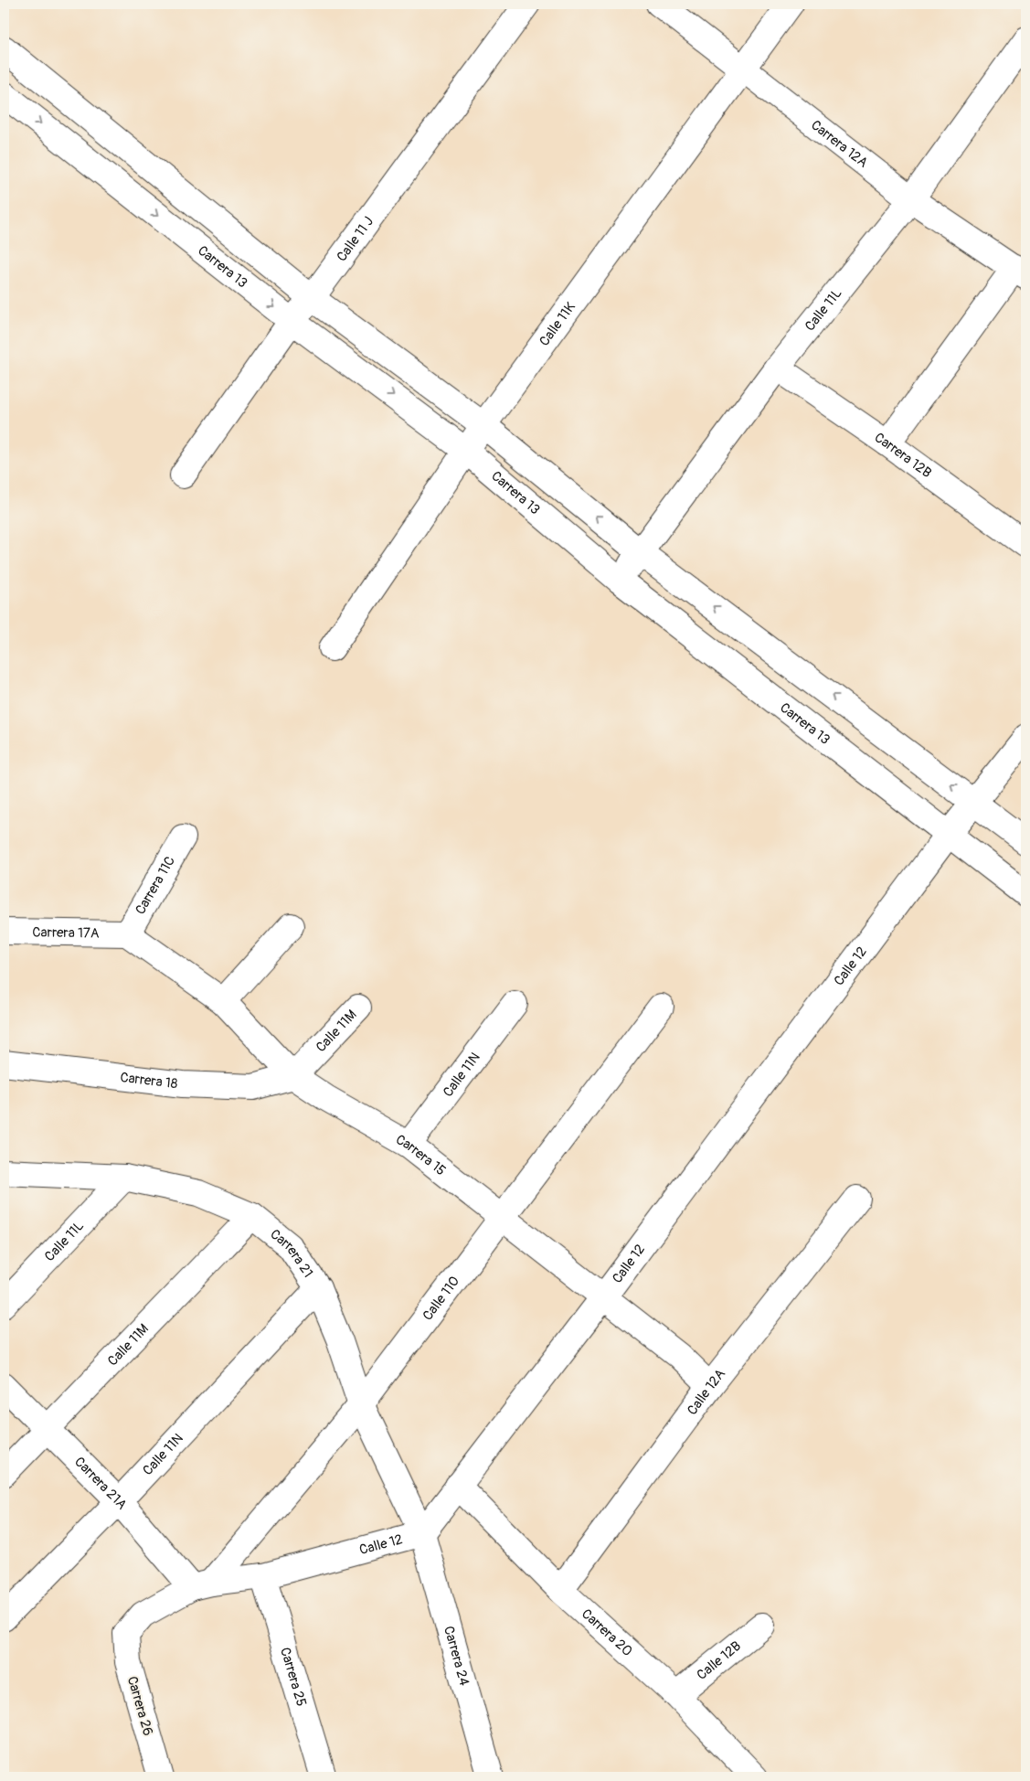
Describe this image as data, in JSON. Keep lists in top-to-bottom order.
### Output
{
  "streets": {
    "street": [
      "Carrera 12A",
      "Calle 11 J",
      "Carrera 13",
      "Calle 11L",
      "Calle 11K",
      "Carrera 12B",
      "Carrera 11C",
      "Carrera 17A",
      "Calle 12",
      "Calle 11M",
      "Calle 11N",
      "Carrera 18",
      "Carrera 15",
      "Carrera 21",
      "Calle 11O",
      "Calle 12A",
      "Carrera 21A",
      "Carrera 20",
      "Carrera 24",
      "Calle 12B",
      "Carrera 25",
      "Carrera 26"
    ]
  },
  "crossings": [
    ["Carrera 12A", "Calle 11L"],
    ["Carrera 12A", "Calle 11K"],
    ["Calle 11 J", "Carrera 13"],
    ["Carrera 13", "Calle 11L"],
    ["Carrera 13", "Calle 11K"],
    ["Carrera 13", "Calle 12"],
    ["Calle 11L", "Carrera 12B"],
    ["Calle 11L", "Carrera 21"],
    ["Carrera 11C", "Carrera 17A"],
    ["Carrera 11C", "Carrera 15"],
    ["Carrera 17A", "Carrera 15"],
    ["Calle 12", "Carrera 15"],
    ["Calle 12", "Carrera 21"],
    ["Calle 12", "Calle 11O"],
    ["Calle 12", "Carrera 21A"],
    ["Calle 12", "Carrera 20"],
    ["Calle 12", "Carrera 24"],
    ["Calle 12", "Carrera 25"],
    ["Calle 12", "Carrera 26"],
    ["Calle 11M", "Carrera 18"],
    ["Calle 11M", "Carrera 15"],
    ["Calle 11M", "Carrera 21"],
    ["Calle 11M", "Carrera 21A"],
    ["Calle 11N", "Carrera 15"],
    ["Calle 11N", "Carrera 21"],
    ["Calle 11N", "Carrera 21A"],
    ["Carrera 18", "Carrera 15"],
    ["Carrera 15", "Calle 11O"],
    ["Carrera 15", "Calle 12A"],
    ["Carrera 21", "Calle 11O"],
    ["Carrera 21", "Carrera 24"],
    ["Calle 11O", "Carrera 21A"],
    ["Calle 12A", "Carrera 20"],
    ["Carrera 20", "Calle 12B"]
  ]
}
